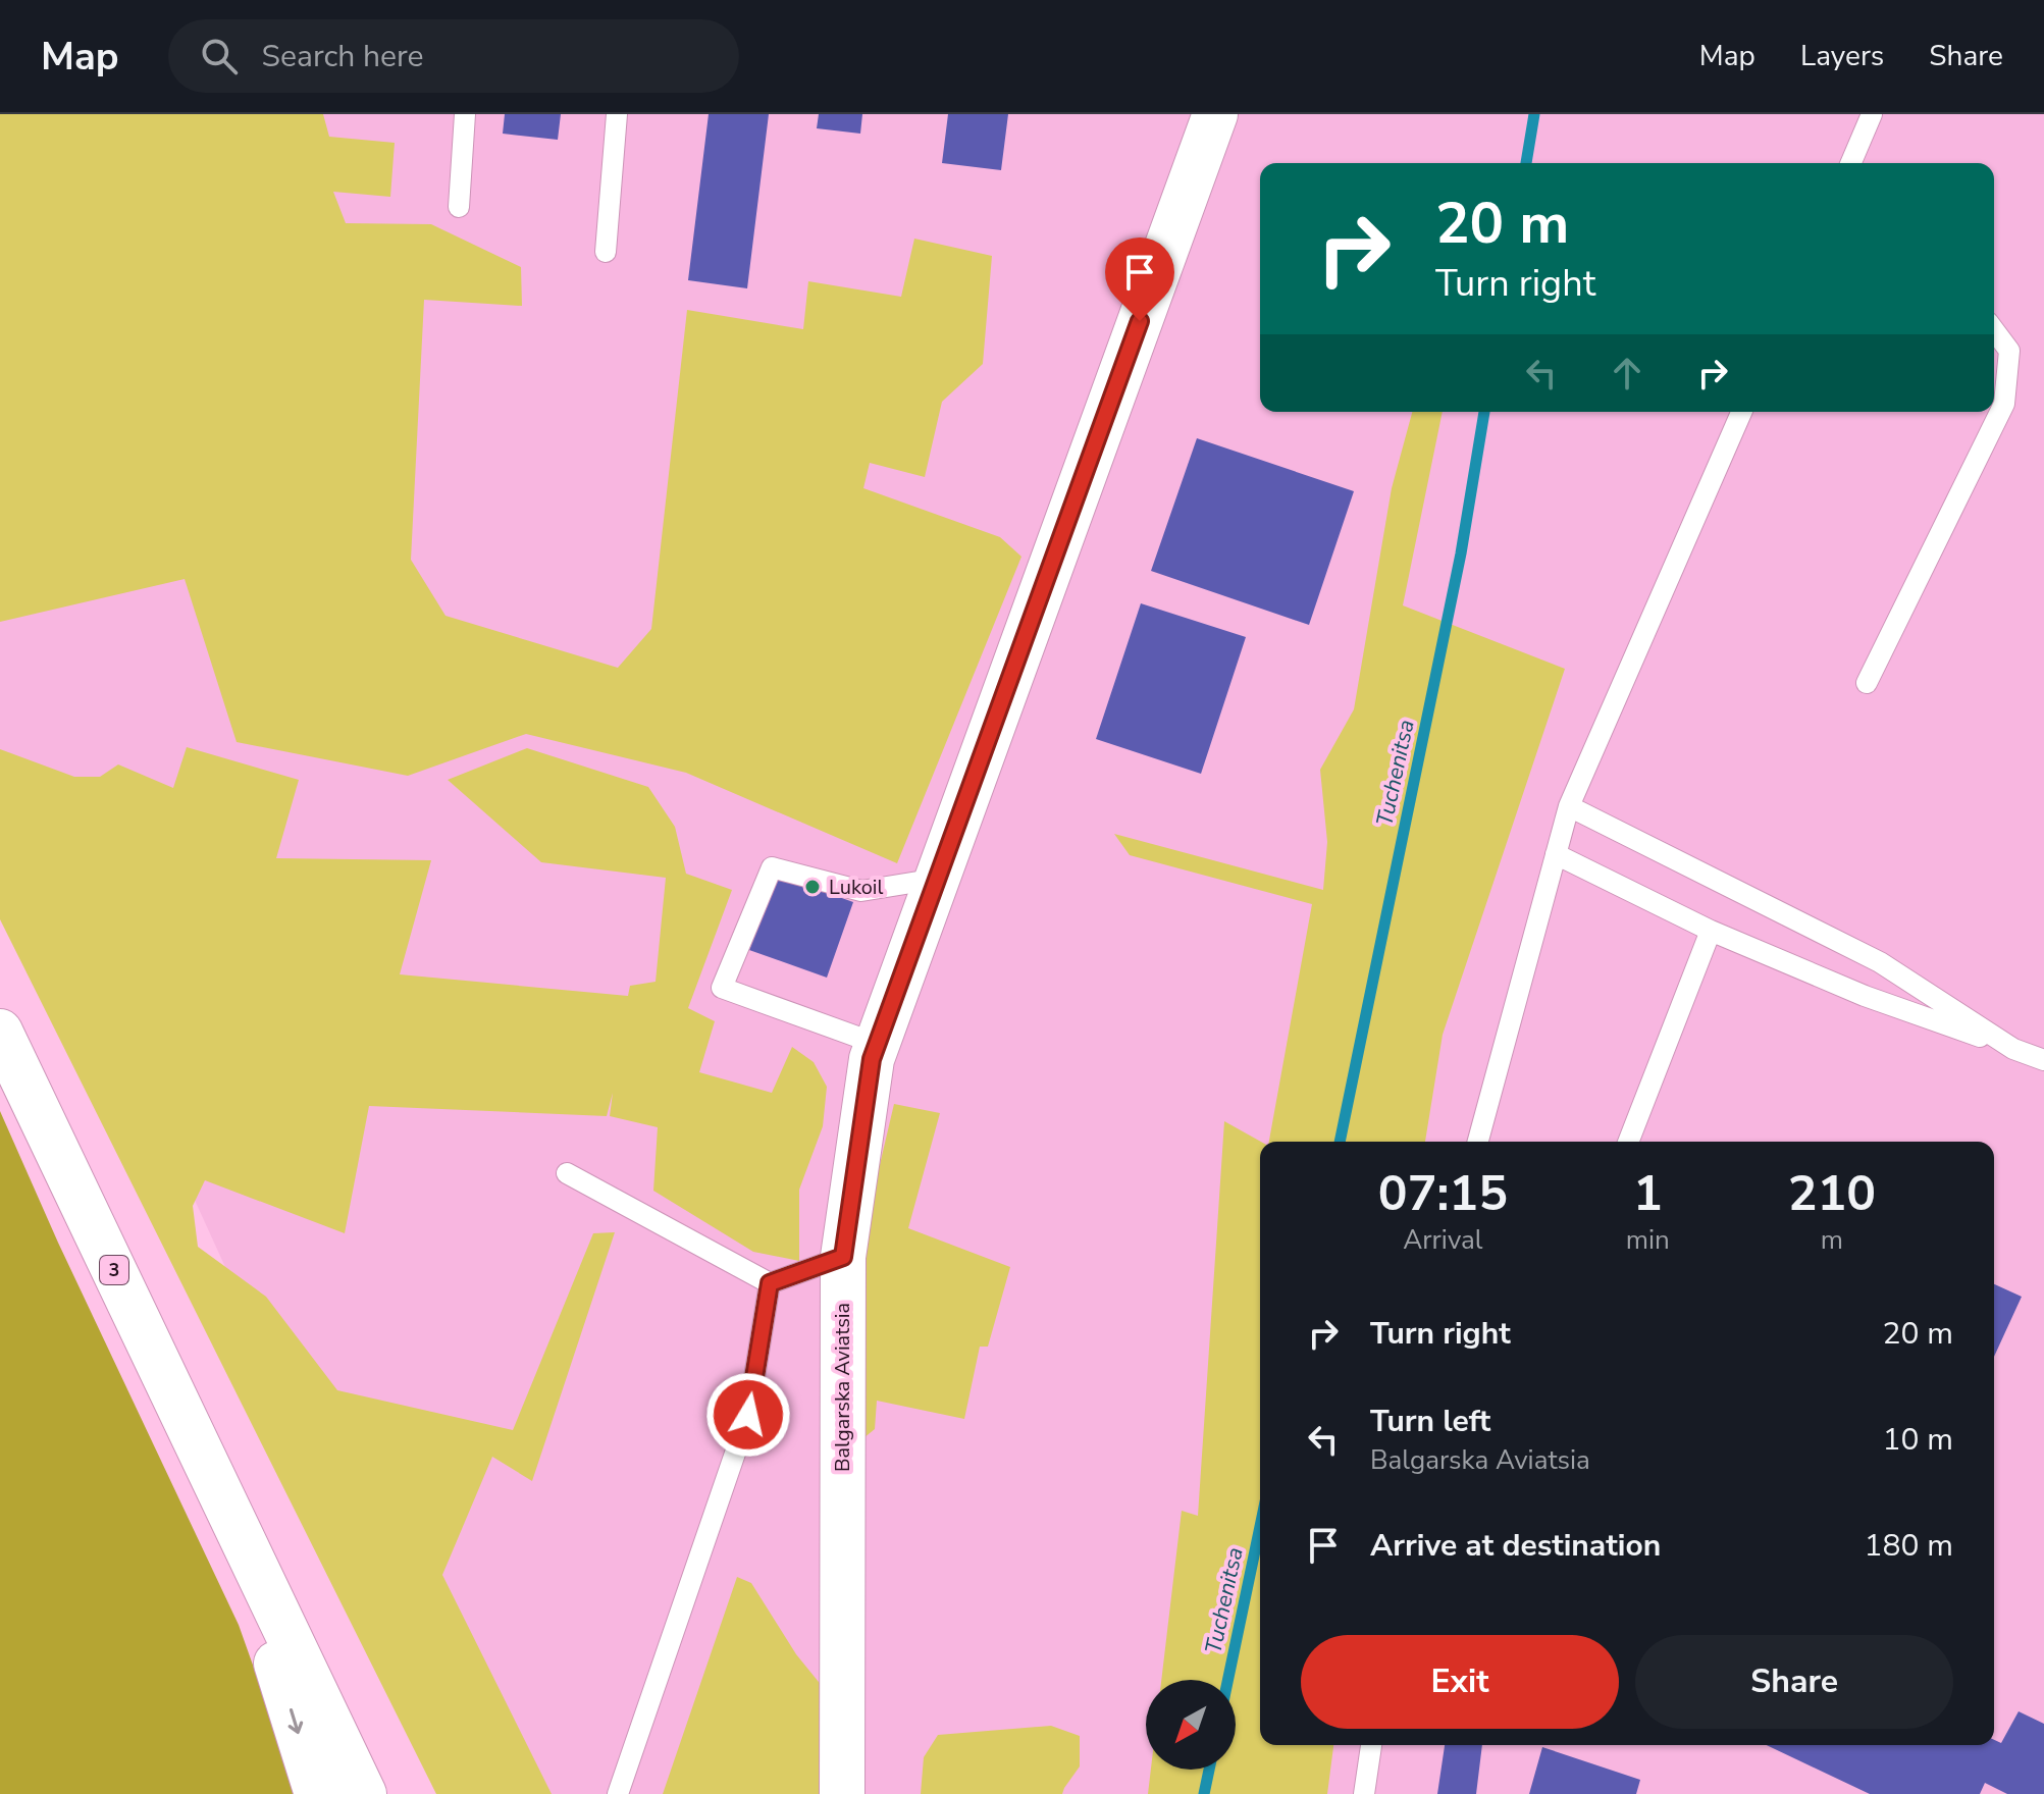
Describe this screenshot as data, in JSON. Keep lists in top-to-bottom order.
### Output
{
  "streets": {
    "main road": ["3", "Balgarska Aviatsia"]
  },
  "water": ["Tuchenitsa"],
  "places": ["Lukoil"],
  "north": "bottom left",
  "page": {
    "header": "Map",
    "search": "Search here",
    "nav": ["Map", "Layers", "Share"],
    "turn": ["20 m", "Turn right"],
    "eta": [
      "07:15",
      "Arrival",
      "1",
      "min",
      "210",
      "m"
    ],
    "list": [
      {
        "name": "Turn right",
        "value": "20 m"
      },
      {
        "name": "Turn left",
        "note": "Balgarska Aviatsia",
        "value": "10 m"
      },
      {
        "name": "Arrive at destination",
        "value": "180 m"
      }
    ],
    "buttons": ["Exit", "Share"]
  }
}
